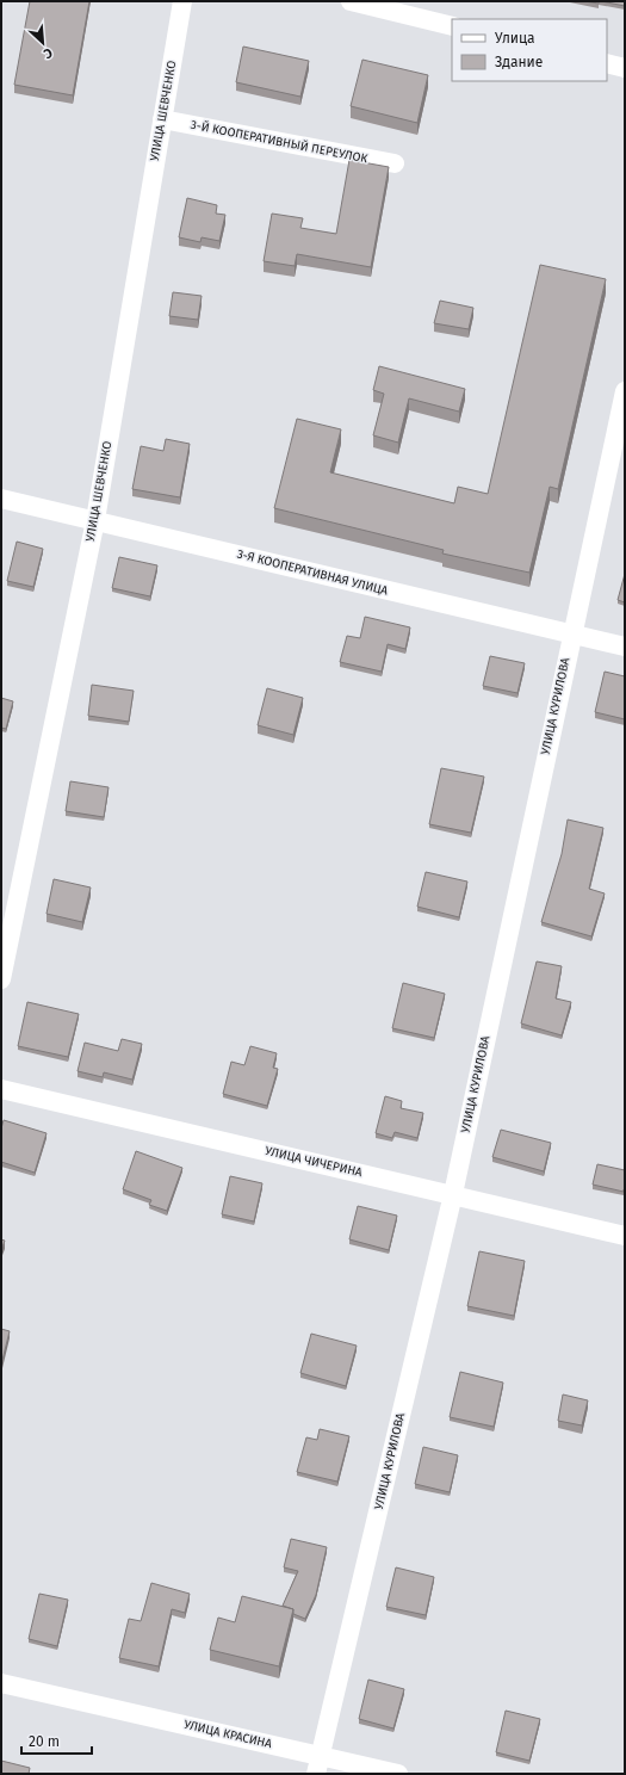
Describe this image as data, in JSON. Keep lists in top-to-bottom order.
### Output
{
  "streets": {
    "street": [
      "УЛИЦА ШЕВЧЕНКО",
      "3-Й КООПЕРАТИВНЫЙ ПЕРЕУЛОК",
      "3-Я КООПЕРАТИВНАЯ УЛИЦА",
      "УЛИЦА КУРИЛОВА",
      "УЛИЦА ЧИЧЕРИНА",
      "УЛИЦА КРАСИНА"
    ]
  },
  "crossings": [
    ["УЛИЦА ШЕВЧЕНКО", "3-Й КООПЕРАТИВНЫЙ ПЕРЕУЛОК"],
    ["УЛИЦА ШЕВЧЕНКО", "3-Я КООПЕРАТИВНАЯ УЛИЦА"],
    ["3-Я КООПЕРАТИВНАЯ УЛИЦА", "УЛИЦА КУРИЛОВА"],
    ["УЛИЦА КУРИЛОВА", "УЛИЦА ЧИЧЕРИНА"],
    ["УЛИЦА КУРИЛОВА", "УЛИЦА КРАСИНА"]
  ],
  "legend": ["Улица", "Здание"],
  "scale_bar": "20 m",
  "north": "bottom right"
}
